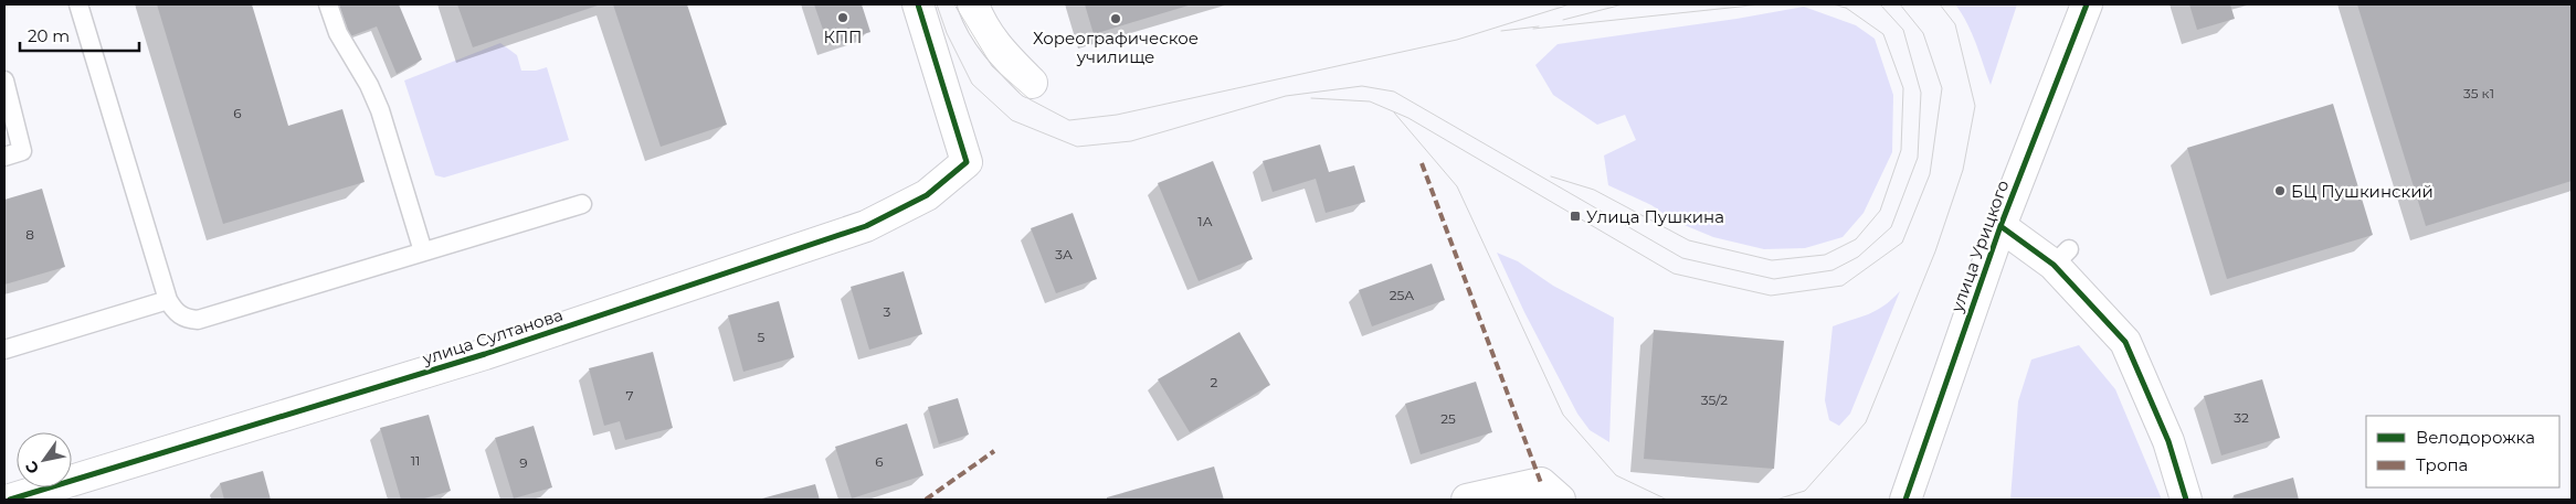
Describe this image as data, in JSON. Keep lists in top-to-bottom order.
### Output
{
  "streets": {
    "street": ["улица Урицкого", "улица Султанова"]
  },
  "places": {
    "other": ["КПП", "Хореографическое училище", "БЦ Пушкинский"],
    "transit": ["Улица Пушкина"]
  },
  "house_numbers": [
    "35 к1",
    "6",
    "1А",
    "8",
    "3А",
    "25А",
    "3",
    "5",
    "2",
    "7",
    "35/2",
    "32",
    "25",
    "11",
    "6",
    "9"
  ],
  "legend": ["Велодорожка", "Тропа"],
  "scale_bar": "20 m",
  "north": "bottom left"
}
